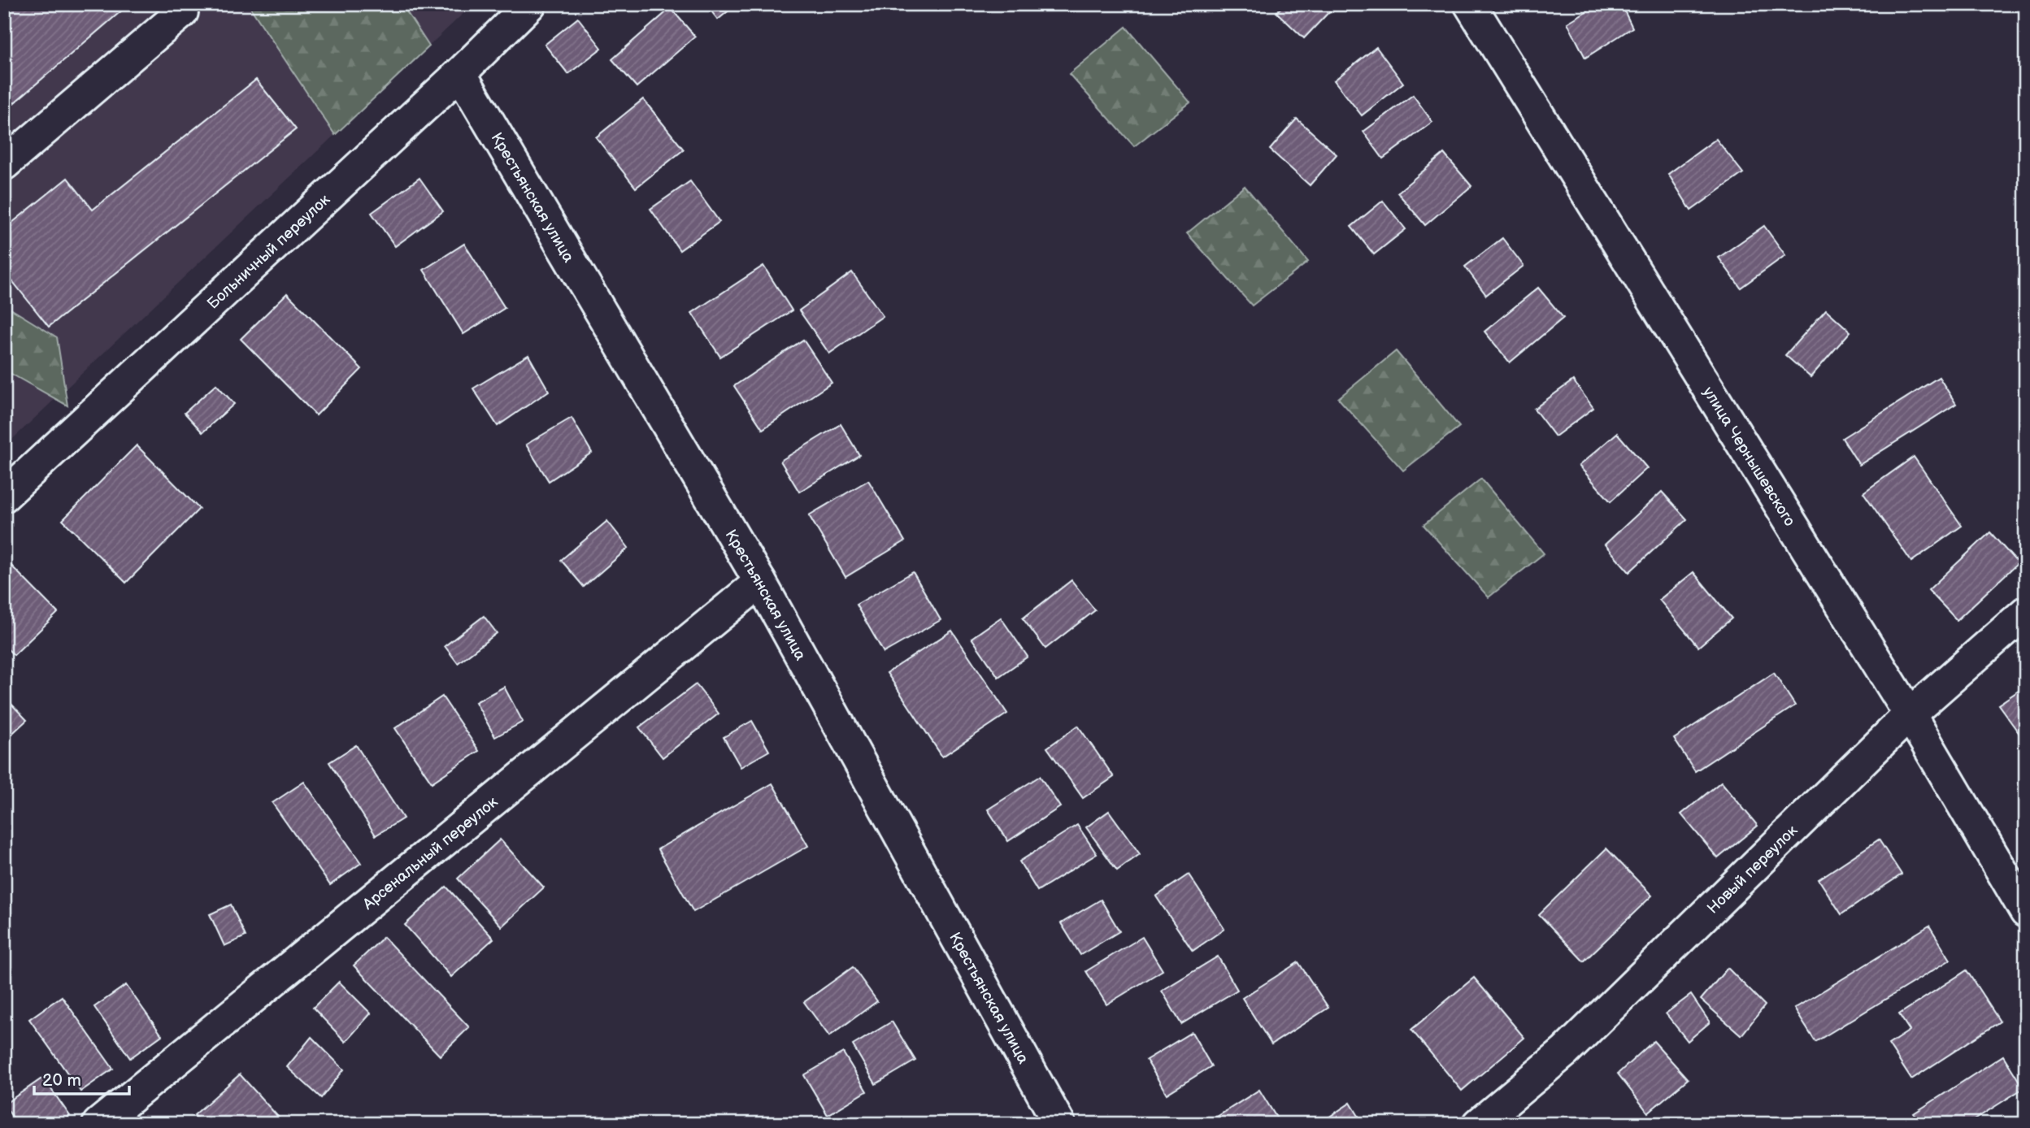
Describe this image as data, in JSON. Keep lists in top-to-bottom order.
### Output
{
  "streets": {
    "street": [
      "Крестьянская улица",
      "Больничный переулок",
      "улица Чернышевского",
      "Арсенальный переулок",
      "Новый переулок"
    ]
  },
  "crossings": [
    ["Крестьянская улица", "Больничный переулок"],
    ["Крестьянская улица", "Арсенальный переулок"],
    ["улица Чернышевского", "Новый переулок"]
  ],
  "scale_bar": "20 m"
}
